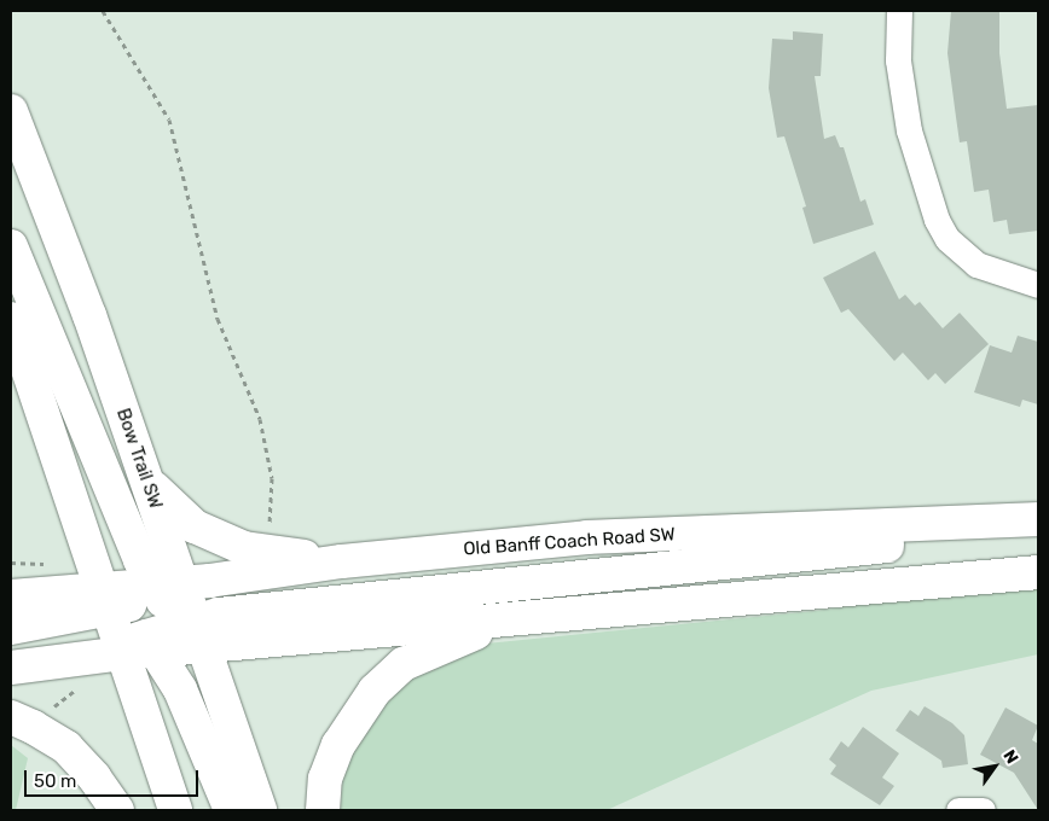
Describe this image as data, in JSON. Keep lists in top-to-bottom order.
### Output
{
  "streets": {
    "main road": ["Bow Trail SW", "Old Banff Coach Road SW"]
  },
  "crossings": [
    ["Bow Trail SW", "Old Banff Coach Road SW"]
  ],
  "scale_bar": "50 m",
  "north": "top right"
}
